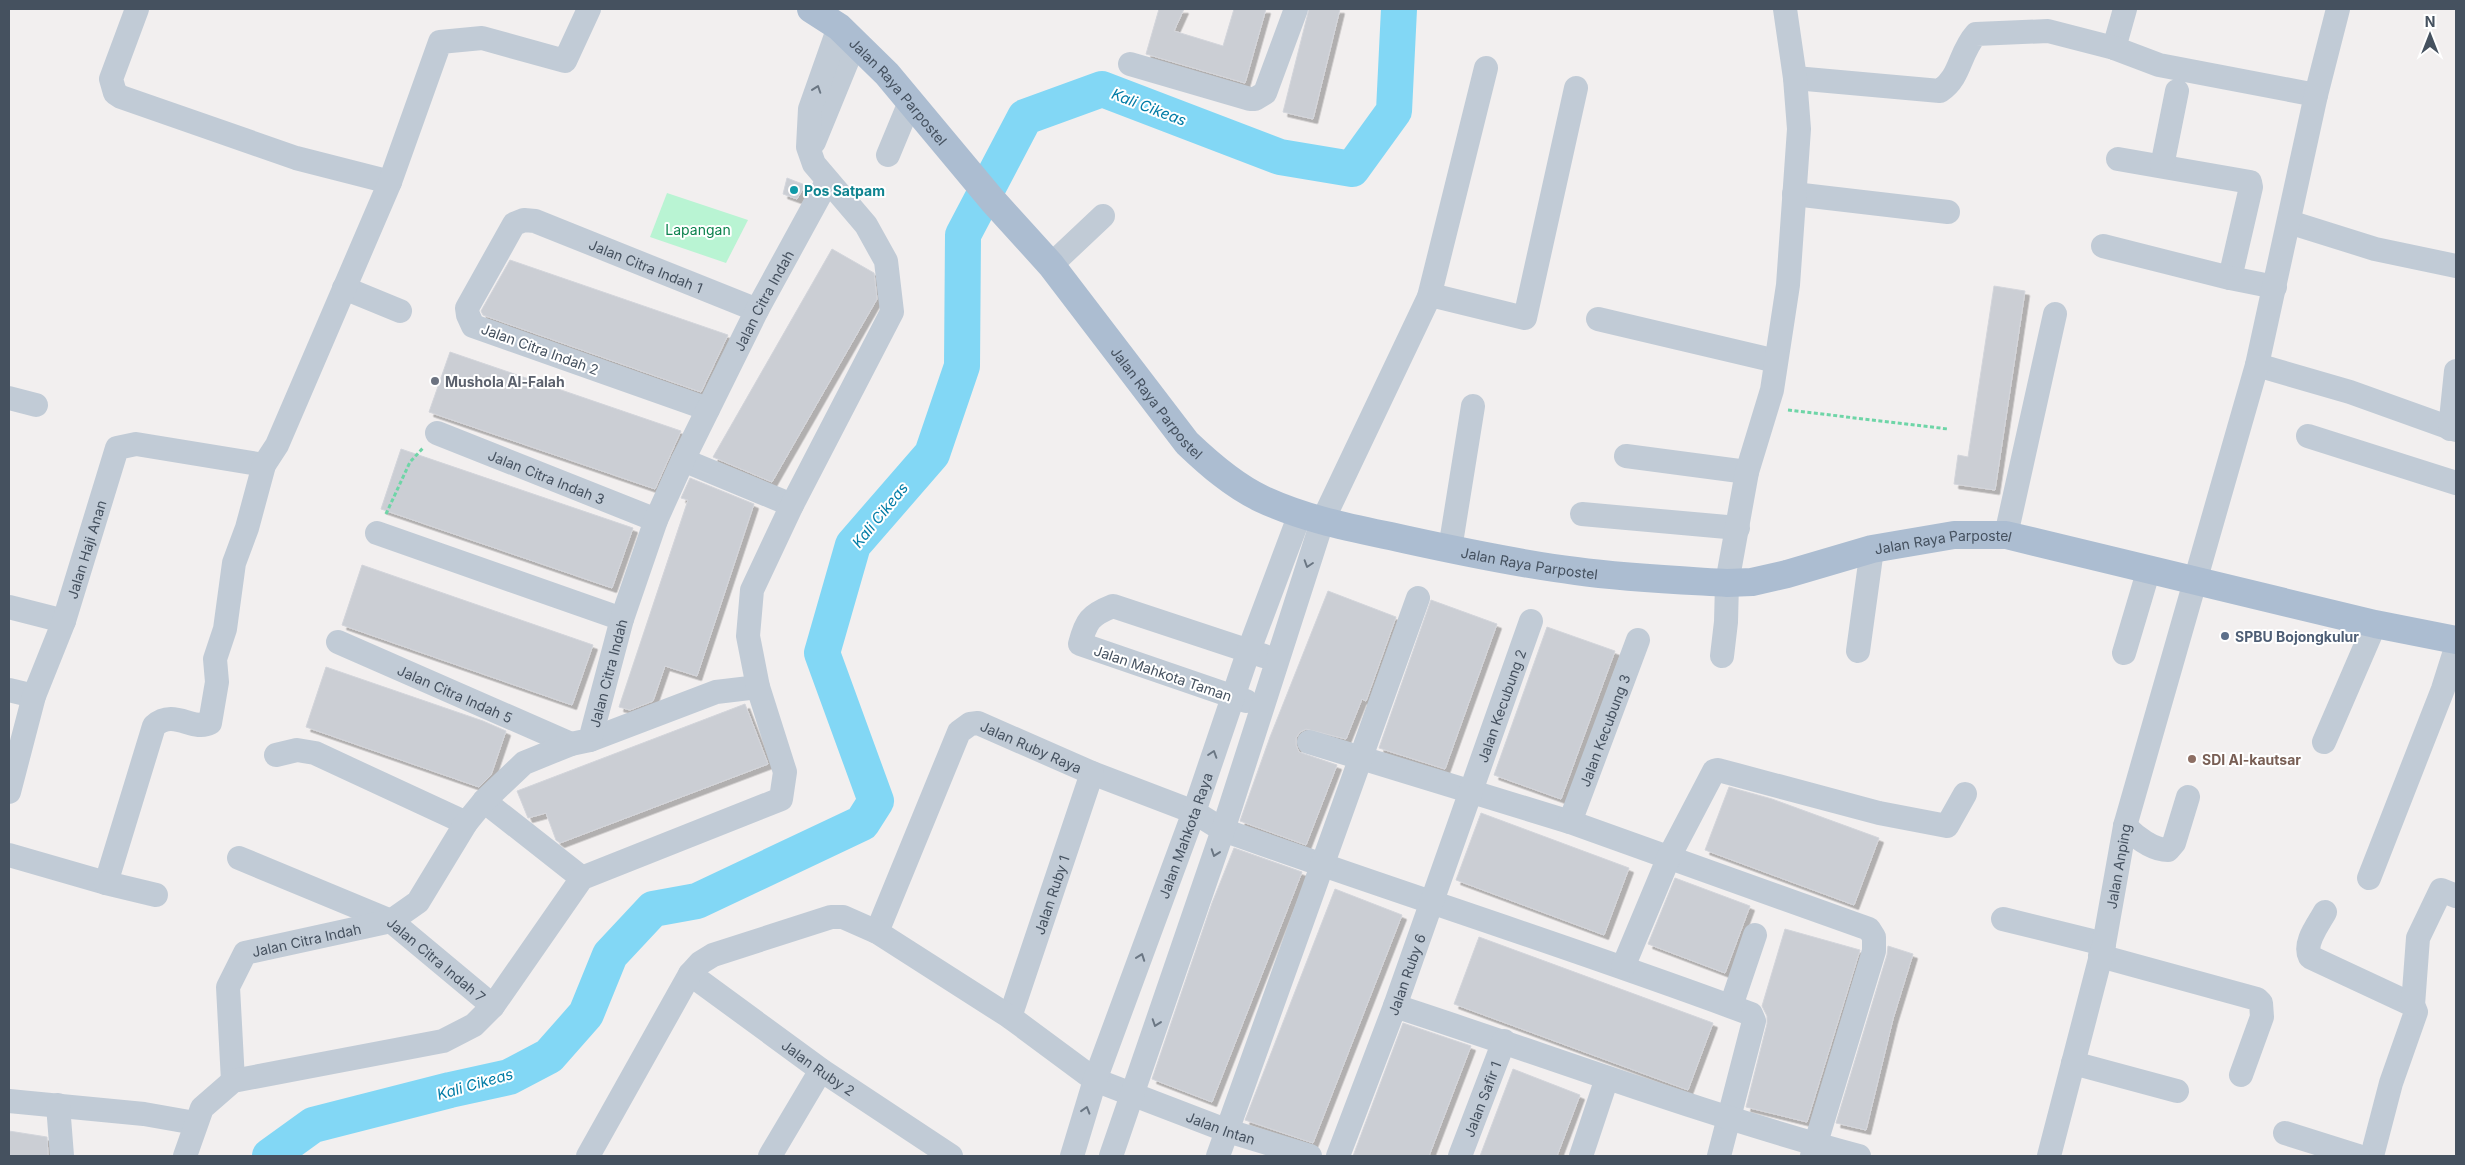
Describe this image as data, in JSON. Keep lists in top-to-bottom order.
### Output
{
  "streets": {
    "main road": ["Jalan Raya Parpostel"],
    "street": [
      "Jalan Citra Indah 1",
      "Jalan Citra Indah",
      "Jalan Citra Indah 2",
      "Jalan Citra Indah 3",
      "Jalan Haji Anan",
      "Jalan Mahkota Taman",
      "Jalan Citra Indah 5",
      "Jalan Kecubung 2",
      "Jalan Kecubung 3",
      "Jalan Ruby Raya",
      "Jalan Mahkota Raya",
      "Jalan Anping",
      "Jalan Ruby 1",
      "Jalan Citra Indah 7",
      "Jalan Ruby 6",
      "Jalan Ruby 2",
      "Jalan Safir 1",
      "Jalan Intan"
    ]
  },
  "crossings": [
    ["Jalan Raya Parpostel", "Jalan Mahkota Raya"],
    ["Jalan Raya Parpostel", "Jalan Anping"],
    ["Jalan Citra Indah 1", "Jalan Citra Indah"],
    ["Jalan Citra Indah 1", "Jalan Citra Indah 2"],
    ["Jalan Citra Indah", "Jalan Citra Indah 2"],
    ["Jalan Citra Indah", "Jalan Citra Indah 3"],
    ["Jalan Citra Indah", "Jalan Citra Indah 5"],
    ["Jalan Citra Indah", "Jalan Citra Indah 7"],
    ["Jalan Mahkota Taman", "Jalan Mahkota Raya"],
    ["Jalan Kecubung 2", "Jalan Ruby 6"],
    ["Jalan Ruby Raya", "Jalan Mahkota Raya"],
    ["Jalan Ruby Raya", "Jalan Ruby 1"],
    ["Jalan Ruby Raya", "Jalan Ruby 6"],
    ["Jalan Ruby Raya", "Jalan Intan"],
    ["Jalan Mahkota Raya", "Jalan Intan"],
    ["Jalan Ruby 1", "Jalan Intan"],
    ["Jalan Ruby 2", "Jalan Intan"]
  ],
  "water": ["Kali Cikeas"],
  "parks": ["Lapangan"],
  "places": [
    "Pos Satpam",
    "Mushola Al-Falah",
    "SPBU Bojongkulur",
    "SDI Al-kautsar"
  ],
  "north": "top"
}
